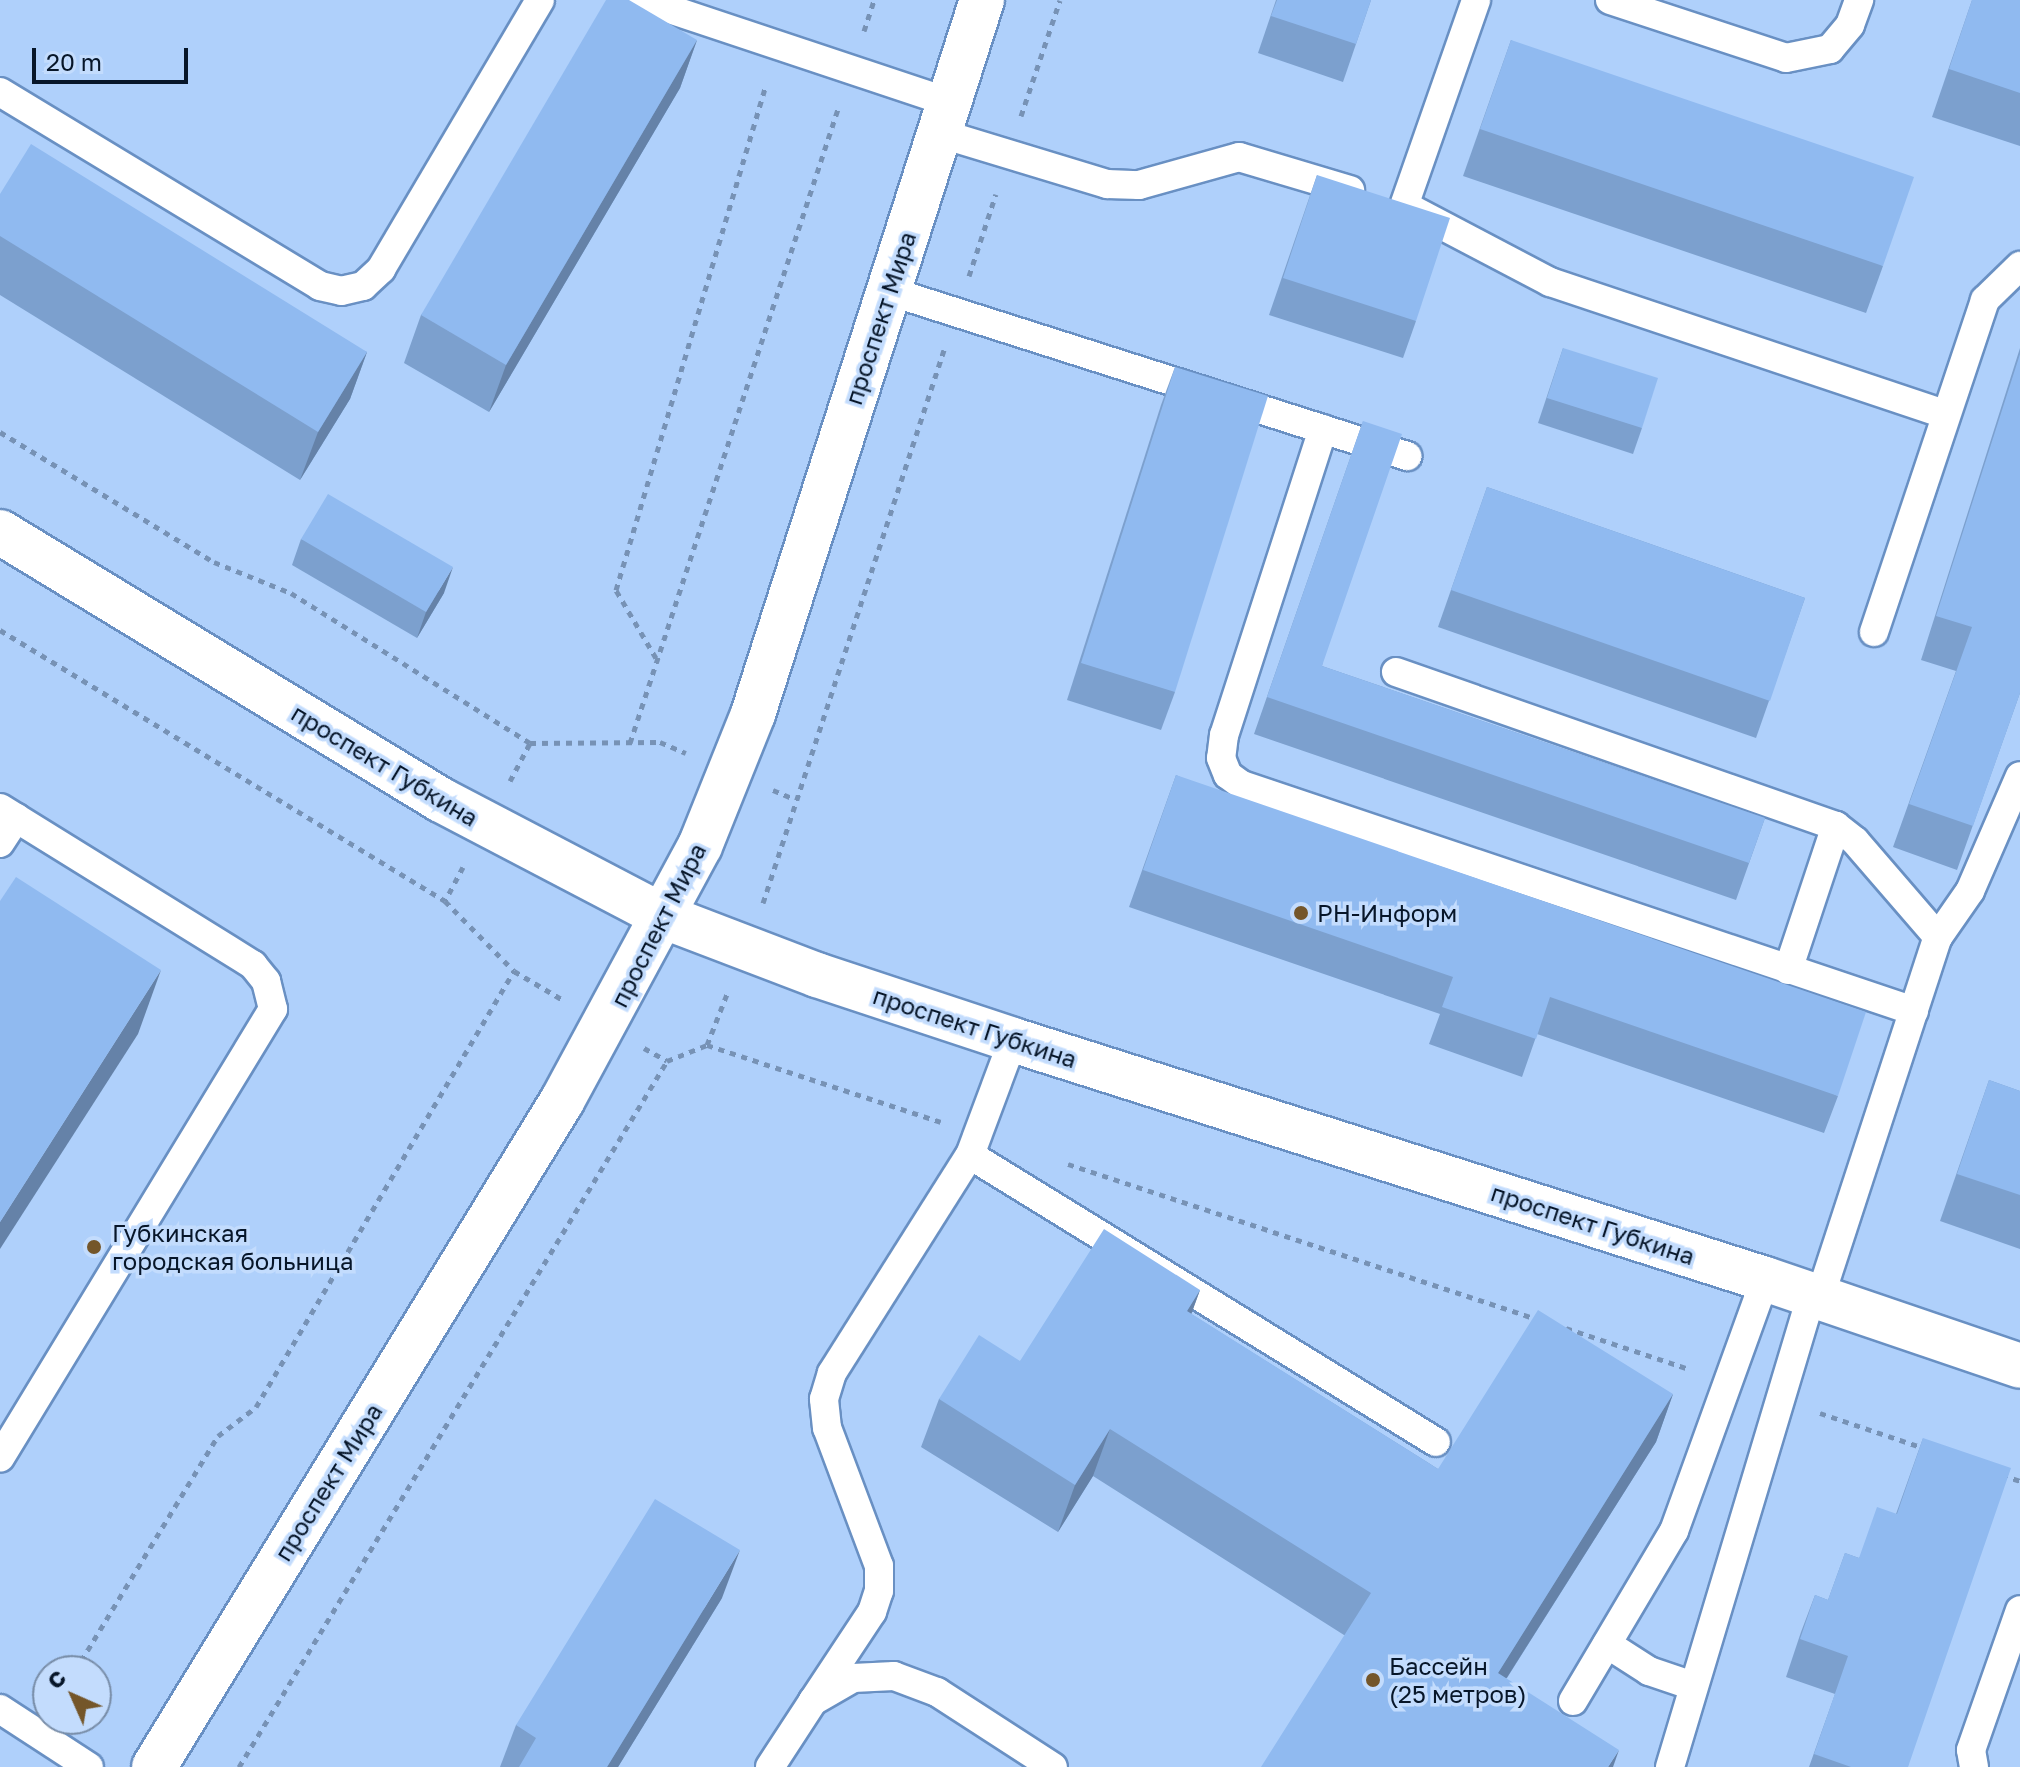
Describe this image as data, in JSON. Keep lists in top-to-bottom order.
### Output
{
  "streets": {
    "street": ["проспект Мира", "проспект Губкина"]
  },
  "crossings": [
    ["проспект Мира", "проспект Губкина"]
  ],
  "places": ["РН-Информ", "Губкинская городская больница", "Бассейн (25 метров)"],
  "scale_bar": "20 m",
  "north": "top left"
}
